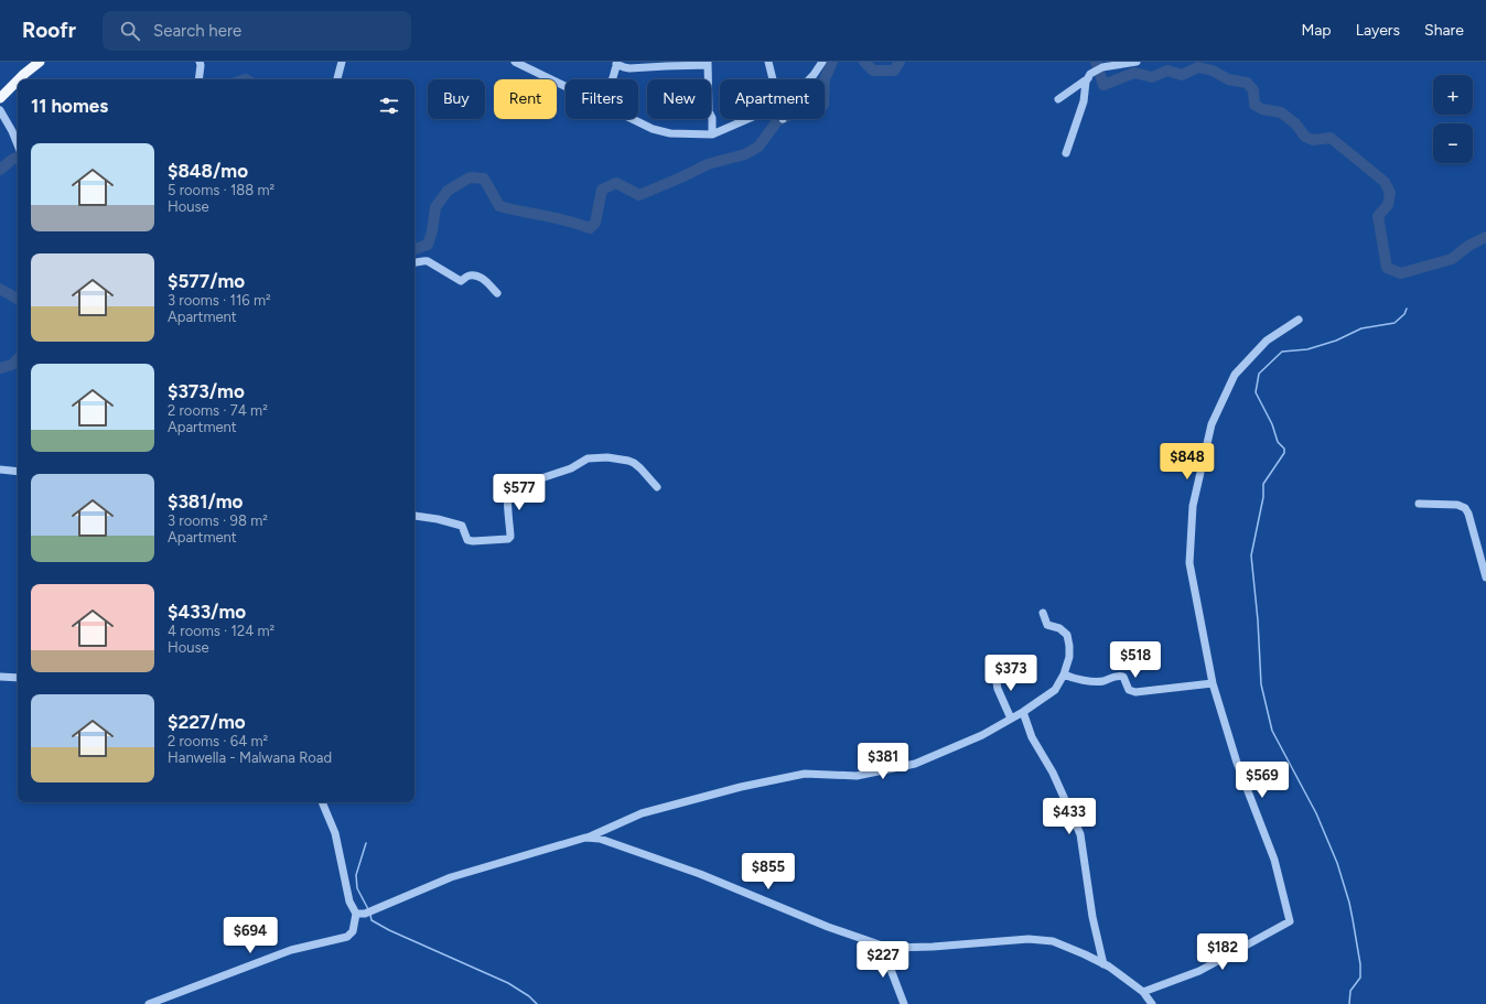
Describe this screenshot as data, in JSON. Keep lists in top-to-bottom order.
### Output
{
  "page": {
    "header": "Roofr",
    "search": "Search here",
    "nav": ["Map", "Layers", "Share"],
    "map_buttons": ["+", "−"],
    "chip": [
      "Buy",
      "Rent",
      "Filters",
      "New",
      "Apartment"
    ],
    "heading": "11 homes",
    "list": [
      {
        "name": "$848/mo",
        "note": "5 rooms · 188 m² · House"
      },
      {
        "name": "$577/mo",
        "note": "3 rooms · 116 m² · Apartment"
      },
      {
        "name": "$373/mo",
        "note": "2 rooms · 74 m² · Apartment"
      },
      {
        "name": "$381/mo",
        "note": "3 rooms · 98 m² · Apartment"
      },
      {
        "name": "$433/mo",
        "note": "4 rooms · 124 m² · House"
      },
      {
        "name": "$227/mo",
        "note": "2 rooms · 64 m² · Hanwella - Malwana Road"
      }
    ],
    "price": [
      "$848",
      "$577",
      "$518",
      "$373",
      "$381",
      "$569",
      "$433",
      "$855",
      "$694",
      "$182",
      "$227"
    ]
  }
}
